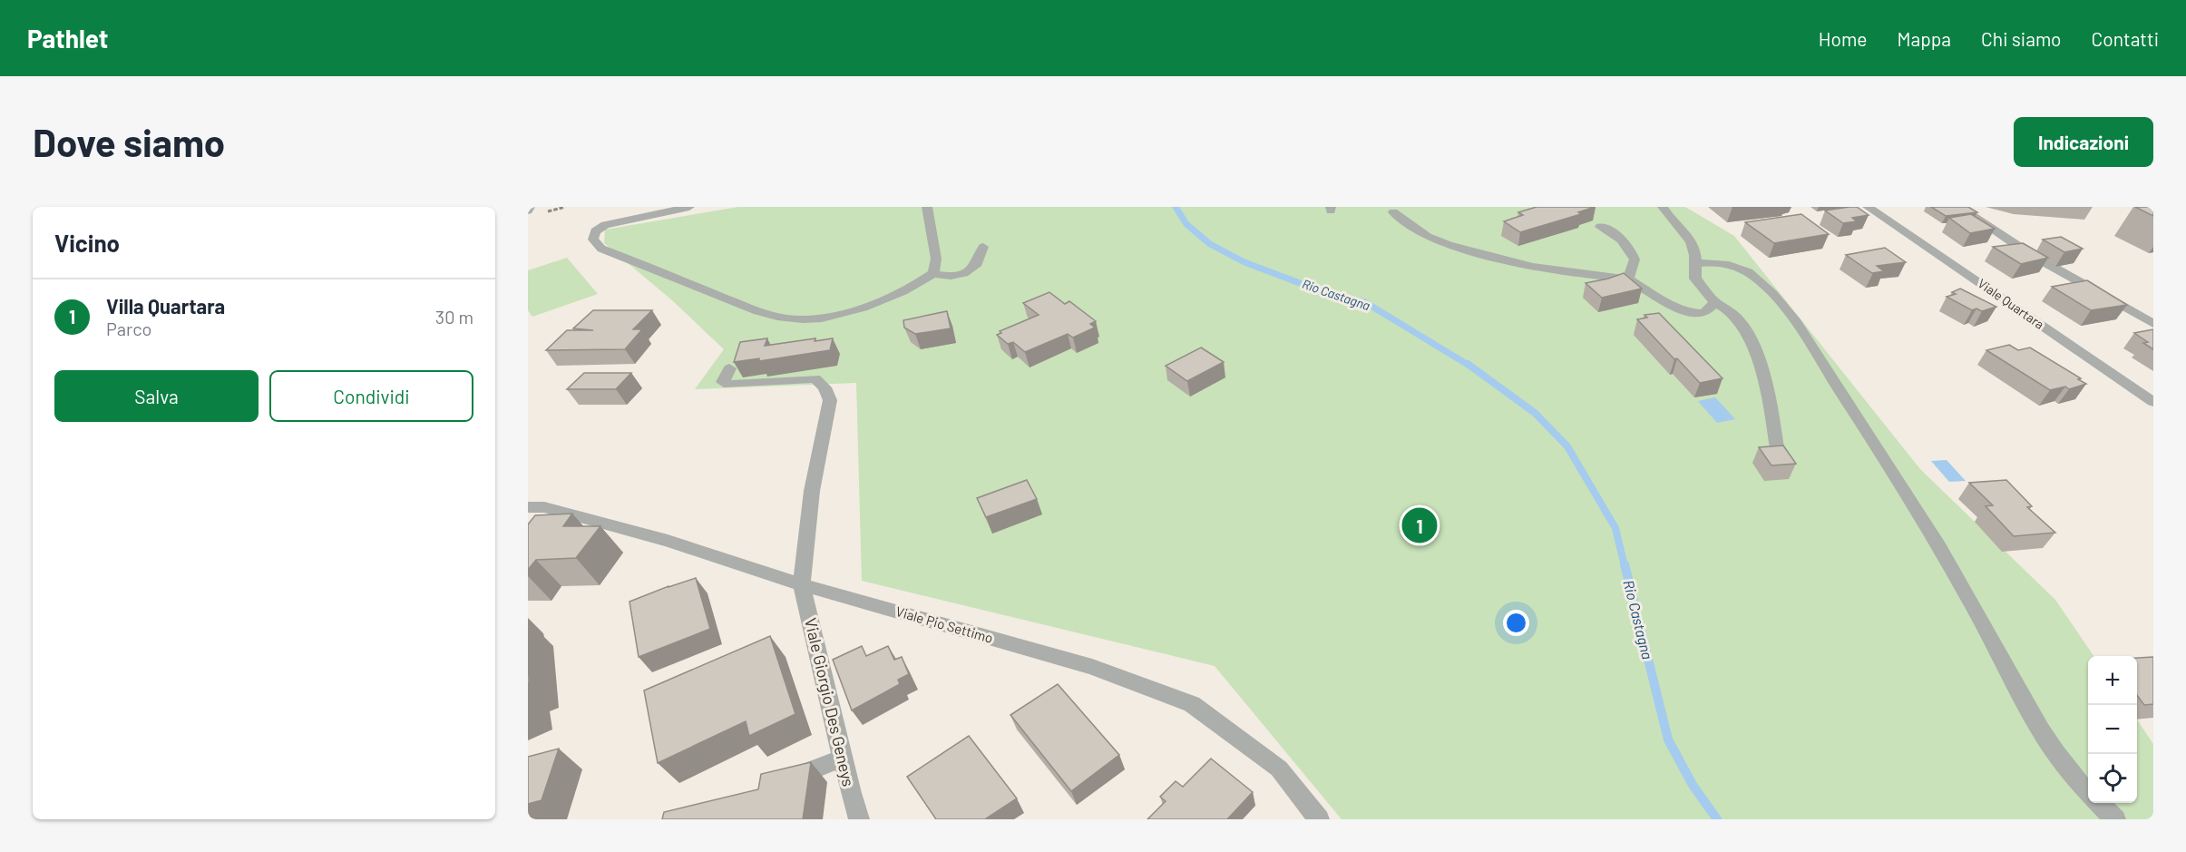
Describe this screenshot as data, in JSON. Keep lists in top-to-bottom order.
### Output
{
  "streets": {
    "street": ["Viale Quartara", "Viale Pio Settimo", "Viale Giorgio Des Geneys"]
  },
  "crossings": [
    ["Viale Pio Settimo", "Viale Giorgio Des Geneys"]
  ],
  "water": ["Rio Castagna"],
  "page": {
    "header": "Pathlet",
    "nav": [
      "Home",
      "Mappa",
      "Chi siamo",
      "Contatti"
    ],
    "buttons": [
      "Indicazioni",
      ["Salva", "Condividi"]
    ],
    "title": "Dove siamo",
    "heading": "Vicino",
    "list": [
      {
        "mark": "1",
        "name": "Villa Quartara",
        "note": "Parco",
        "value": "30 m"
      }
    ],
    "pins": "1",
    "map_buttons": ["+", "−"]
  }
}
